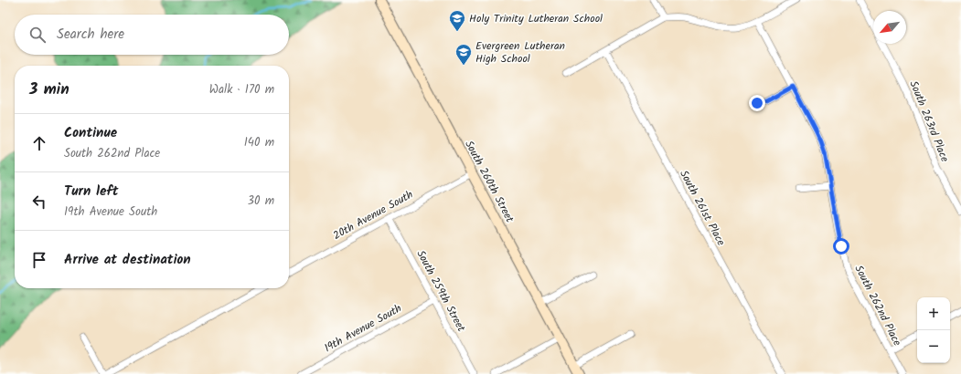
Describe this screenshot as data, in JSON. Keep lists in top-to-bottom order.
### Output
{
  "streets": {
    "main road": ["South 260th Street"],
    "street": [
      "South 263rd Place",
      "South 261st Place",
      "20th Avenue South",
      "South 259th Street",
      "South 262nd Place",
      "19th Avenue South"
    ]
  },
  "crossings": [
    ["South 260th Street", "20th Avenue South"],
    ["20th Avenue South", "South 259th Street"],
    ["South 259th Street", "19th Avenue South"]
  ],
  "places": {
    "school or university": ["Holy Trinity Lutheran School", "Evergreen Lutheran High School"]
  },
  "north": "bottom left",
  "page": {
    "search": "Search here",
    "heading": ["3 min", "Walk · 170 m"],
    "list": [
      ["Continue", "South 262nd Place", "140 m"],
      ["Turn left", "19th Avenue South", "30 m"],
      "Arrive at destination"
    ],
    "map_buttons": ["+", "−"]
  }
}
